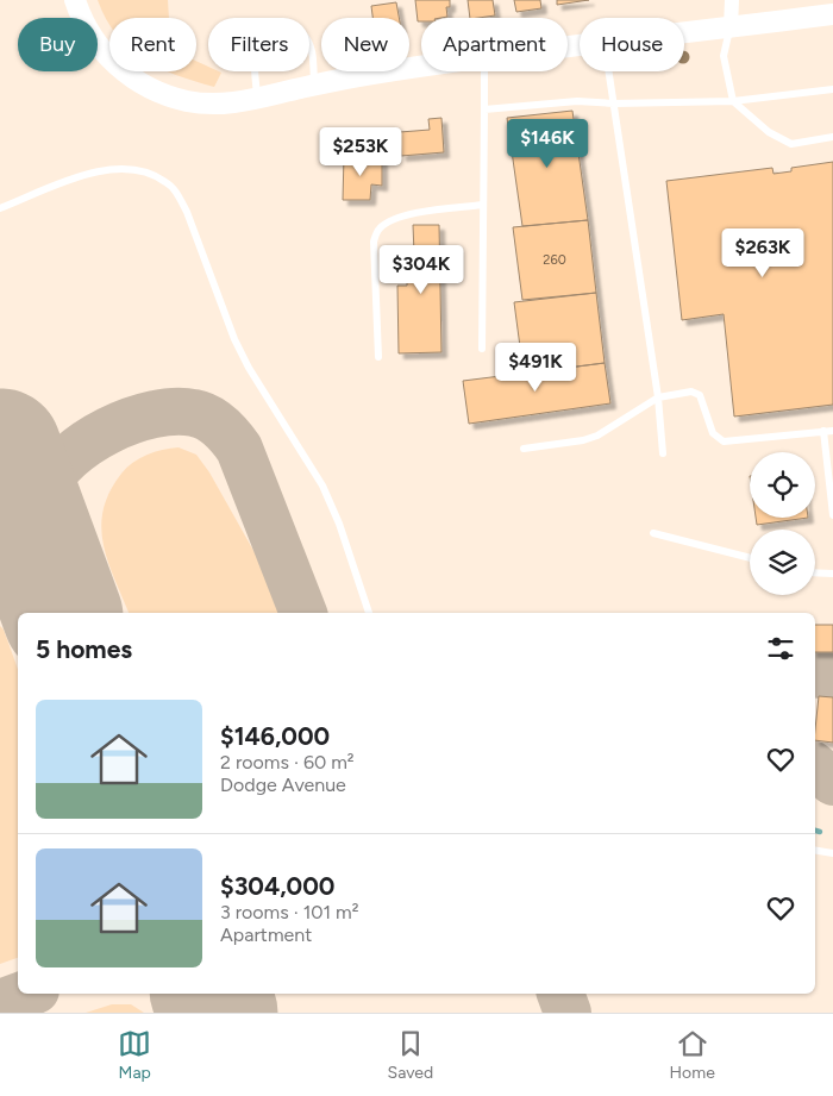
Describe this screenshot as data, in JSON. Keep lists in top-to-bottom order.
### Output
{
  "house_numbers": ["260"],
  "page": {
    "chip": [
      "Buy",
      "Rent",
      "Filters",
      "New",
      "Apartment",
      "House"
    ],
    "price": [
      "$146K",
      "$253K",
      "$263K",
      "$304K",
      "$491K"
    ],
    "heading": "5 homes",
    "list": [
      {
        "name": "$146,000",
        "note": "2 rooms · 60 m² · Dodge Avenue"
      },
      {
        "name": "$304,000",
        "note": "3 rooms · 101 m² · Apartment"
      }
    ],
    "tabs": ["Map", "Saved", "Home"]
  }
}
